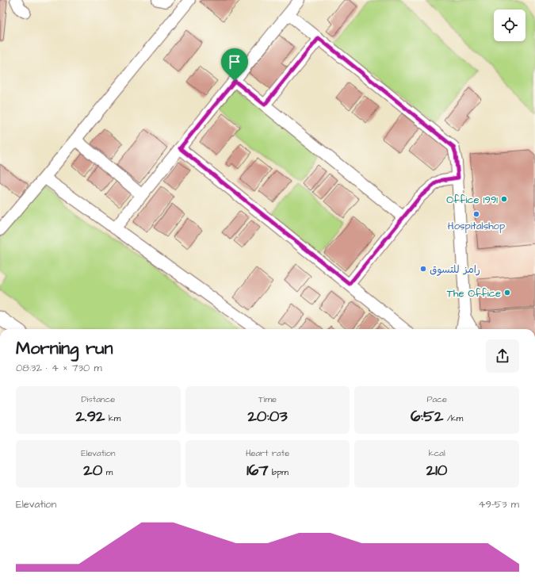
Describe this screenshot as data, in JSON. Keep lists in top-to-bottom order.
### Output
{
  "places": [
    "Office 1991",
    "Hospitalshop",
    "رامز للتسوق",
    "The Office"
  ],
  "page": {
    "heading": ["Morning run", "08:32 · 4 × 730 m"],
    "stats": [
      ["Distance", "2.92 km"],
      ["Time", "20:03"],
      ["Pace", "6:52 /km"],
      ["Elevation", "20 m"],
      ["Heart rate", "167 bpm"],
      ["kcal", "210"]
    ],
    "chart": ["Elevation", "49–53 m"]
  }
}
